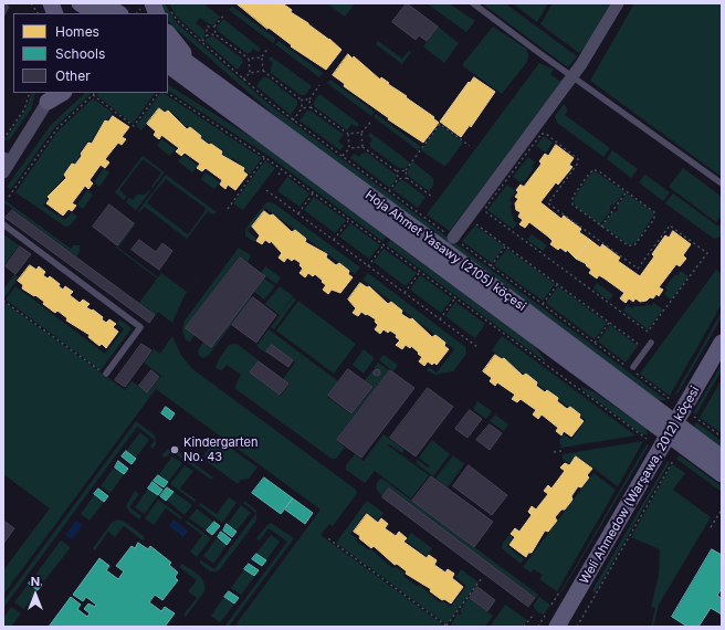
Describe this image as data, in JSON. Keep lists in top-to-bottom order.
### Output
{
  "streets": {
    "main road": ["Hoja Ahmet Ýasawy (2105) köçesi", "Weli Ahmedow (Warşawa, 2012) köçesi"]
  },
  "crossings": [
    ["Hoja Ahmet Ýasawy (2105) köçesi", "Weli Ahmedow (Warşawa, 2012) köçesi"]
  ],
  "places": ["Kindergarten No. 43"],
  "legend": ["Homes", "Schools", "Other"],
  "north": "top"
}
